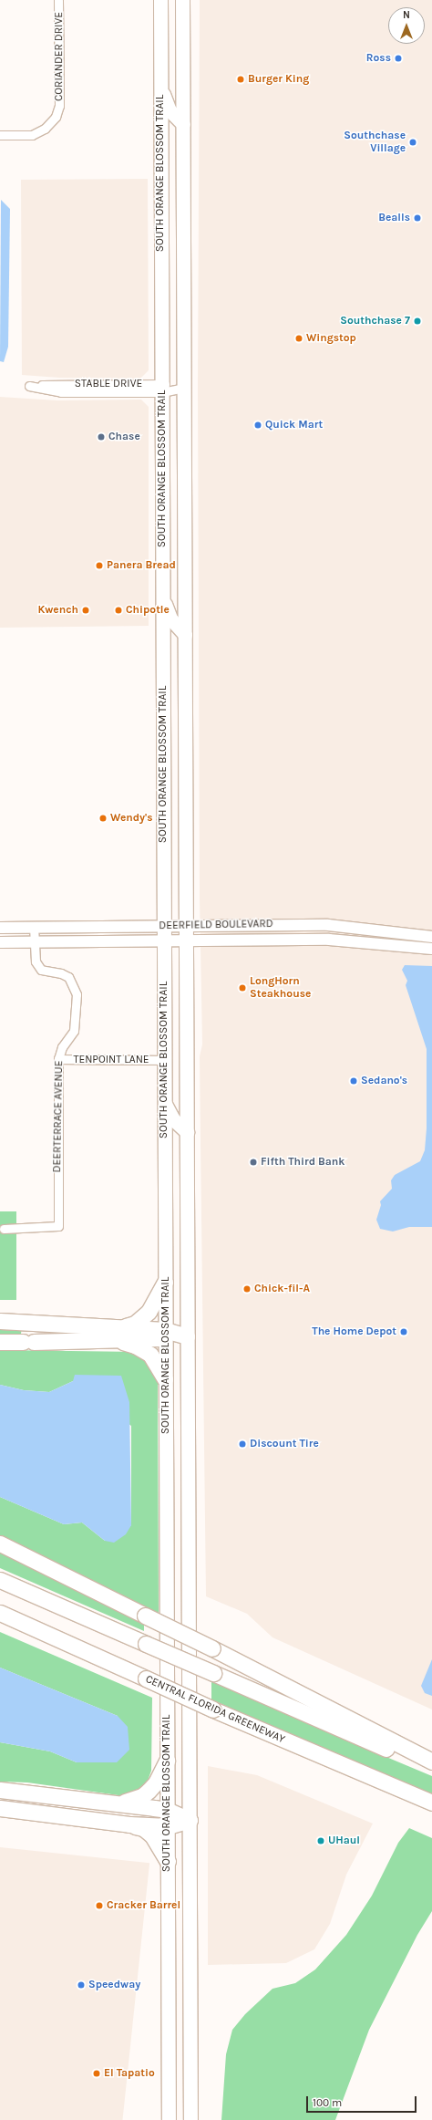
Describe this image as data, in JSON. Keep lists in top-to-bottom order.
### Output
{
  "streets": {
    "highway": ["CENTRAL FLORIDA GREENEWAY"],
    "main road": ["SOUTH ORANGE BLOSSOM TRAIL"],
    "street": [
      "CORIANDER DRIVE",
      "STABLE DRIVE",
      "DEERFIELD BOULEVARD",
      "TENPOINT LANE",
      "DEERTERRACE AVENUE"
    ]
  },
  "crossings": [
    ["SOUTH ORANGE BLOSSOM TRAIL", "STABLE DRIVE"],
    ["SOUTH ORANGE BLOSSOM TRAIL", "DEERFIELD BOULEVARD"],
    ["SOUTH ORANGE BLOSSOM TRAIL", "TENPOINT LANE"],
    ["DEERFIELD BOULEVARD", "DEERTERRACE AVENUE"],
    ["TENPOINT LANE", "DEERTERRACE AVENUE"]
  ],
  "places": [
    "Ross",
    "Burger King",
    "Southchase Village",
    "Bealls",
    "Southchase 7",
    "Wingstop",
    "Quick Mart",
    "Chase",
    "Panera Bread",
    "Kwench",
    "Chipotle",
    "Wendy's",
    "LongHorn Steakhouse",
    "Sedano's",
    "Fifth Third Bank",
    "Chick-fil-A",
    "The Home Depot",
    "Discount Tire",
    "UHaul",
    "Cracker Barrel",
    "Speedway",
    "El Tapatio"
  ],
  "scale_bar": "100 m",
  "north": "top"
}
